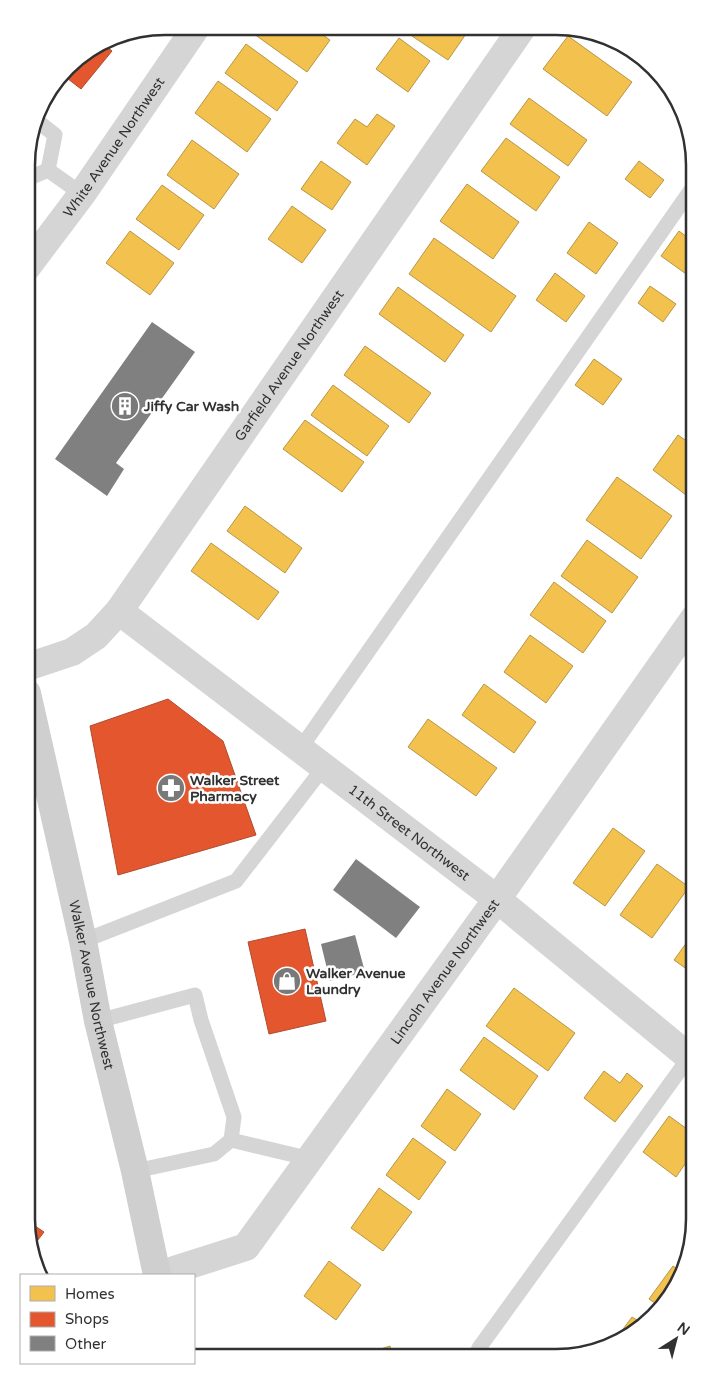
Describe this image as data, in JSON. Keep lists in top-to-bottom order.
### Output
{
  "streets": {
    "main road": ["Walker Avenue Northwest"],
    "street": [
      "White Avenue Northwest",
      "Garfield Avenue Northwest",
      "11th Street Northwest",
      "Lincoln Avenue Northwest"
    ]
  },
  "crossings": [
    ["Garfield Avenue Northwest", "11th Street Northwest"],
    ["11th Street Northwest", "Lincoln Avenue Northwest"]
  ],
  "places": {
    "building": ["Jiffy Car Wash"],
    "pharmacy": ["Walker Street Pharmacy"],
    "shop": ["Walker Avenue Laundry"]
  },
  "legend": ["Homes", "Shops", "Other"],
  "north": "top right"
}
